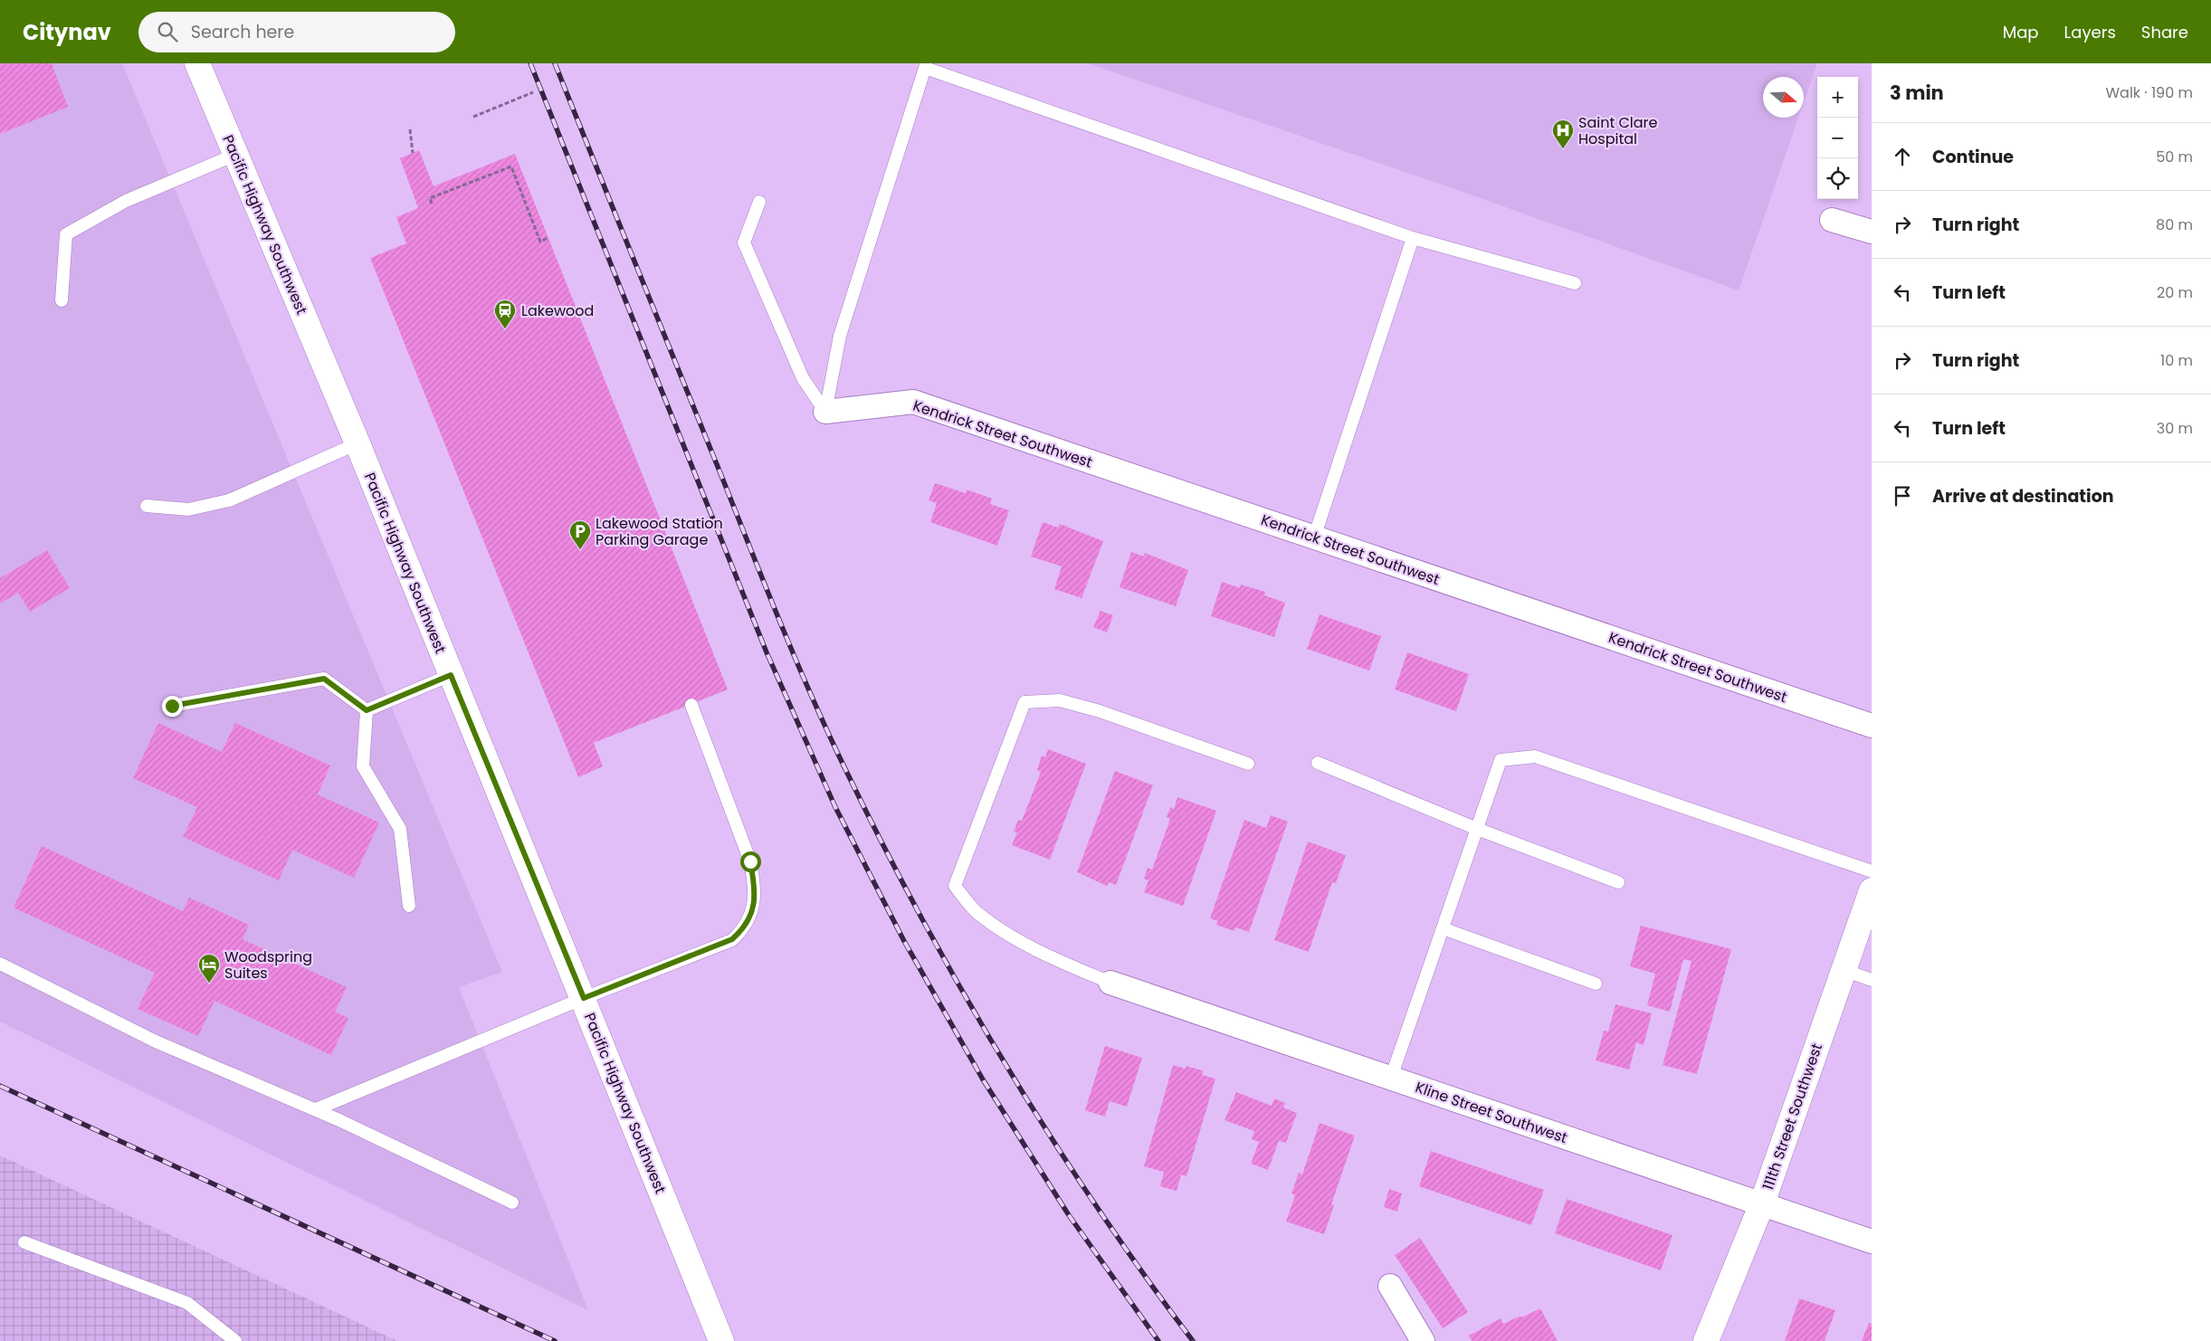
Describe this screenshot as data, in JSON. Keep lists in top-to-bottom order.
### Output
{
  "streets": {
    "main road": ["Pacific Highway Southwest", "111th Street Southwest"],
    "street": ["Kendrick Street Southwest", "Kline Street Southwest"]
  },
  "crossings": [
    ["Kline Street Southwest", "111th Street Southwest"]
  ],
  "places": {
    "hospital": ["Saint Clare Hospital"],
    "station": ["Lakewood"],
    "parking": ["Lakewood Station Parking Garage"],
    "hotel": ["Woodspring Suites"]
  },
  "north": "right",
  "page": {
    "header": "Citynav",
    "search": "Search here",
    "nav": ["Map", "Layers", "Share"],
    "heading": ["3 min", "Walk · 190 m"],
    "map_buttons": ["+", "−"],
    "list": [
      ["Continue", "50 m"],
      ["Turn right", "80 m"],
      ["Turn left", "20 m"],
      ["Turn right", "10 m"],
      ["Turn left", "30 m"],
      "Arrive at destination"
    ]
  }
}
